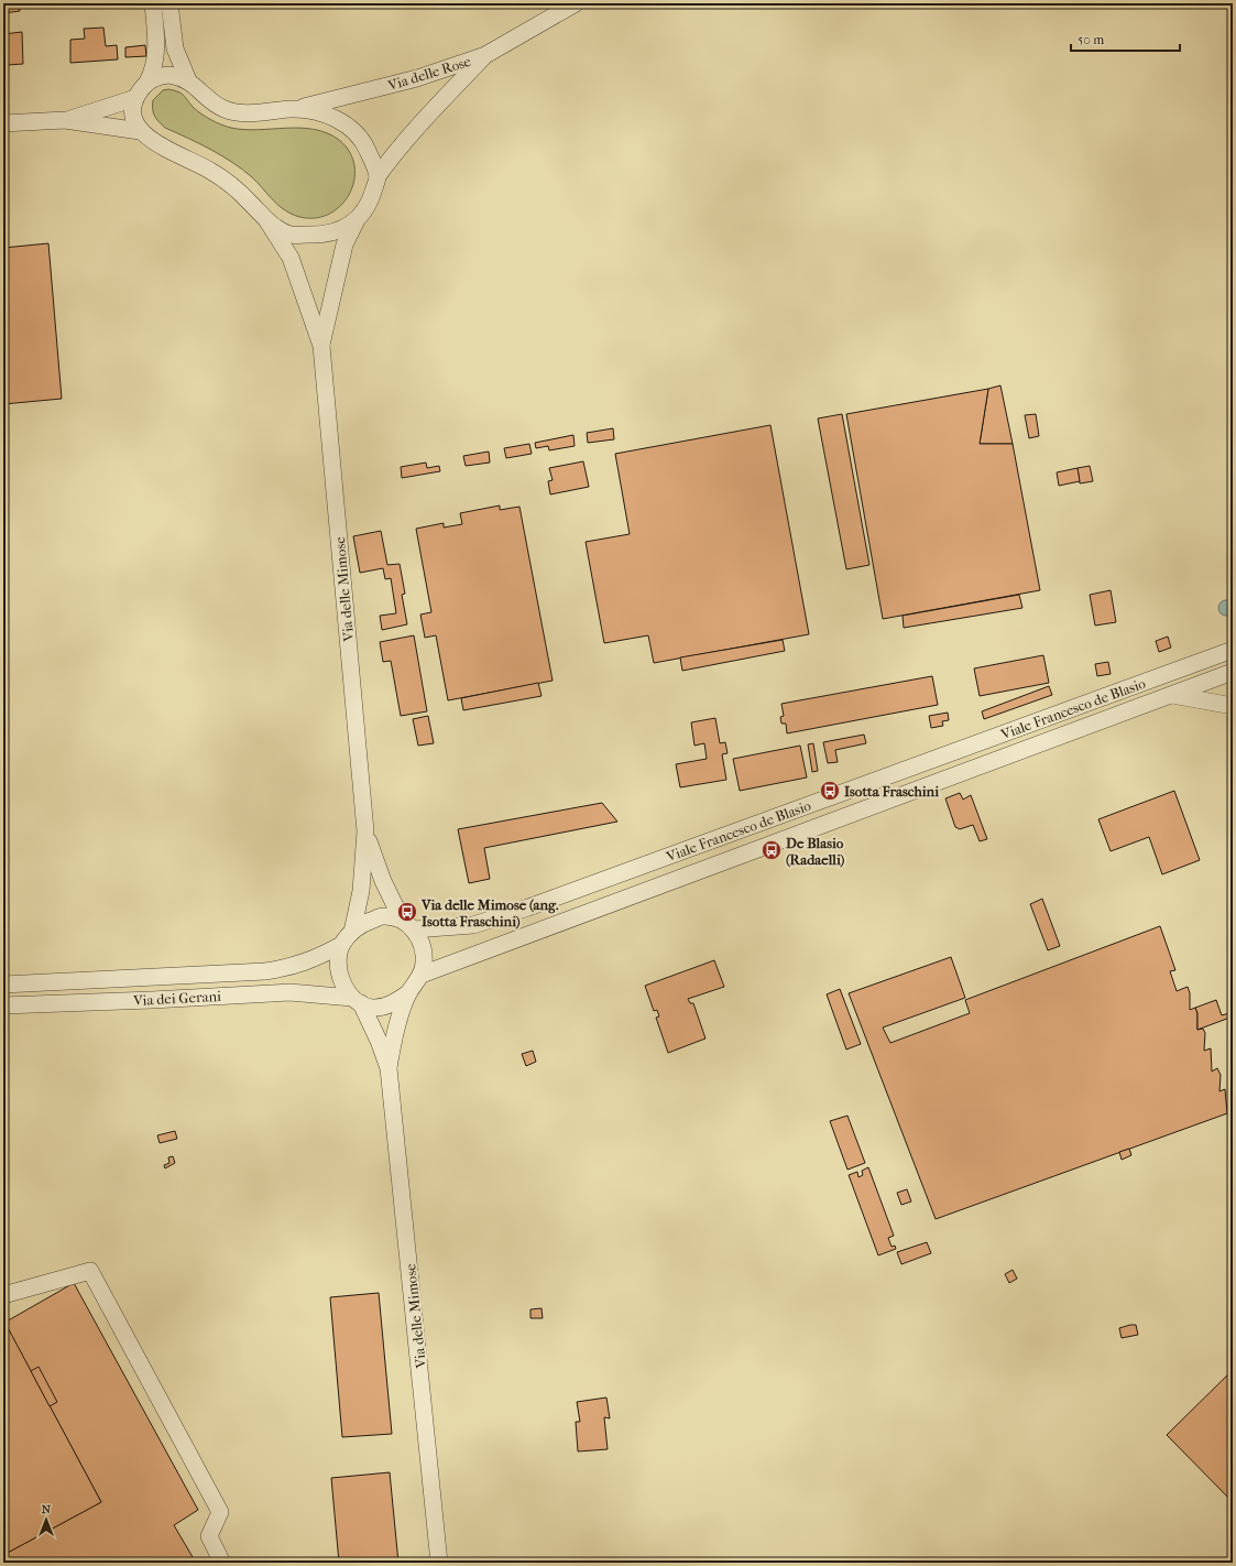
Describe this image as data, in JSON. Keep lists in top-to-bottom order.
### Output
{
  "streets": {
    "street": [
      "Via delle Rose",
      "Via delle Mimose",
      "Viale Francesco de Blasio",
      "Via dei Gerani"
    ]
  },
  "crossings": [
    ["Via delle Mimose", "Viale Francesco de Blasio"],
    ["Via delle Mimose", "Via dei Gerani"],
    ["Viale Francesco de Blasio", "Via dei Gerani"]
  ],
  "places": {
    "bus stop": ["Isotta Fraschini", "De Blasio (Radaelli)", "Via delle Mimose (ang. Isotta Fraschini)"]
  },
  "scale_bar": "50 m",
  "north": "top"
}
